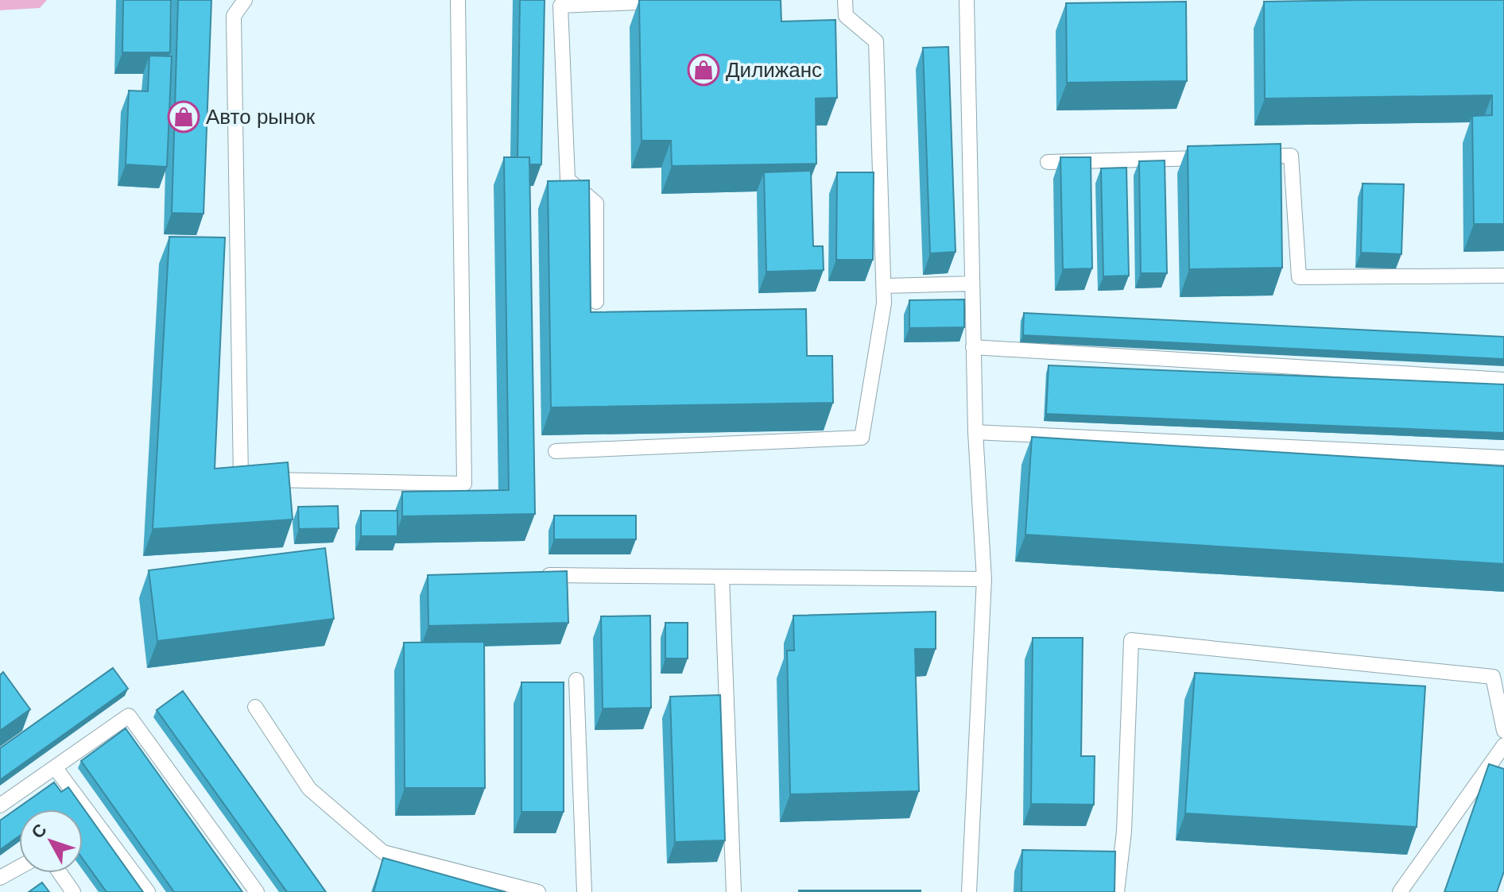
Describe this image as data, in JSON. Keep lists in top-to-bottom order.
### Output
{
  "places": {
    "shop": ["Дилижанс", "Авто рынок"]
  },
  "north": "top left"
}
